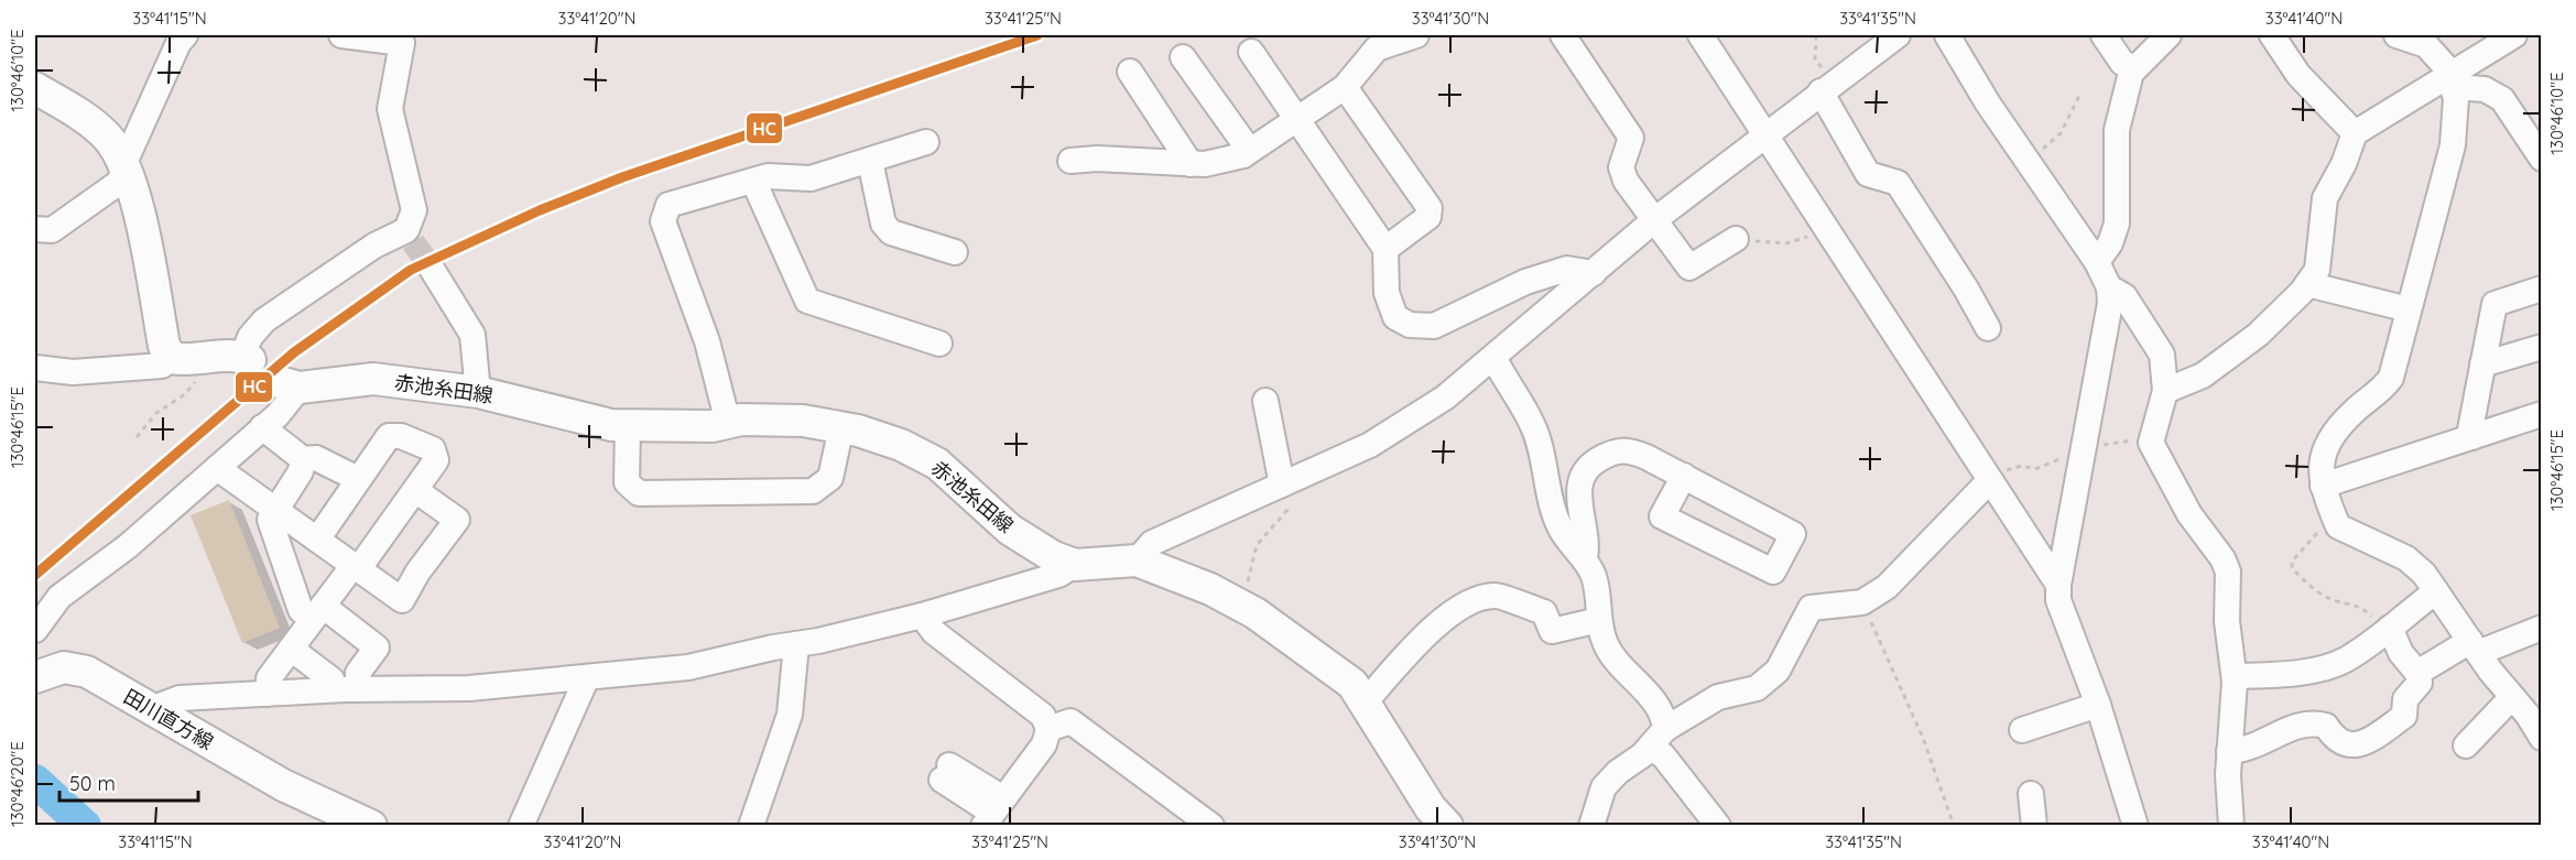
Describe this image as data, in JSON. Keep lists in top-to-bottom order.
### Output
{
  "streets": {
    "main road": ["赤池糸田線", "田川直方線"]
  },
  "lines": ["transit line HC"],
  "scale_bar": "50 m",
  "coordinates": [
    "33°41'15\"N",
    "33°41'20\"N",
    "33°41'25\"N",
    "33°41'30\"N",
    "33°41'35\"N",
    "33°41'40\"N",
    "130°46'10\"E",
    "130°46'15\"E",
    "130°46'20\"E"
  ]
}
